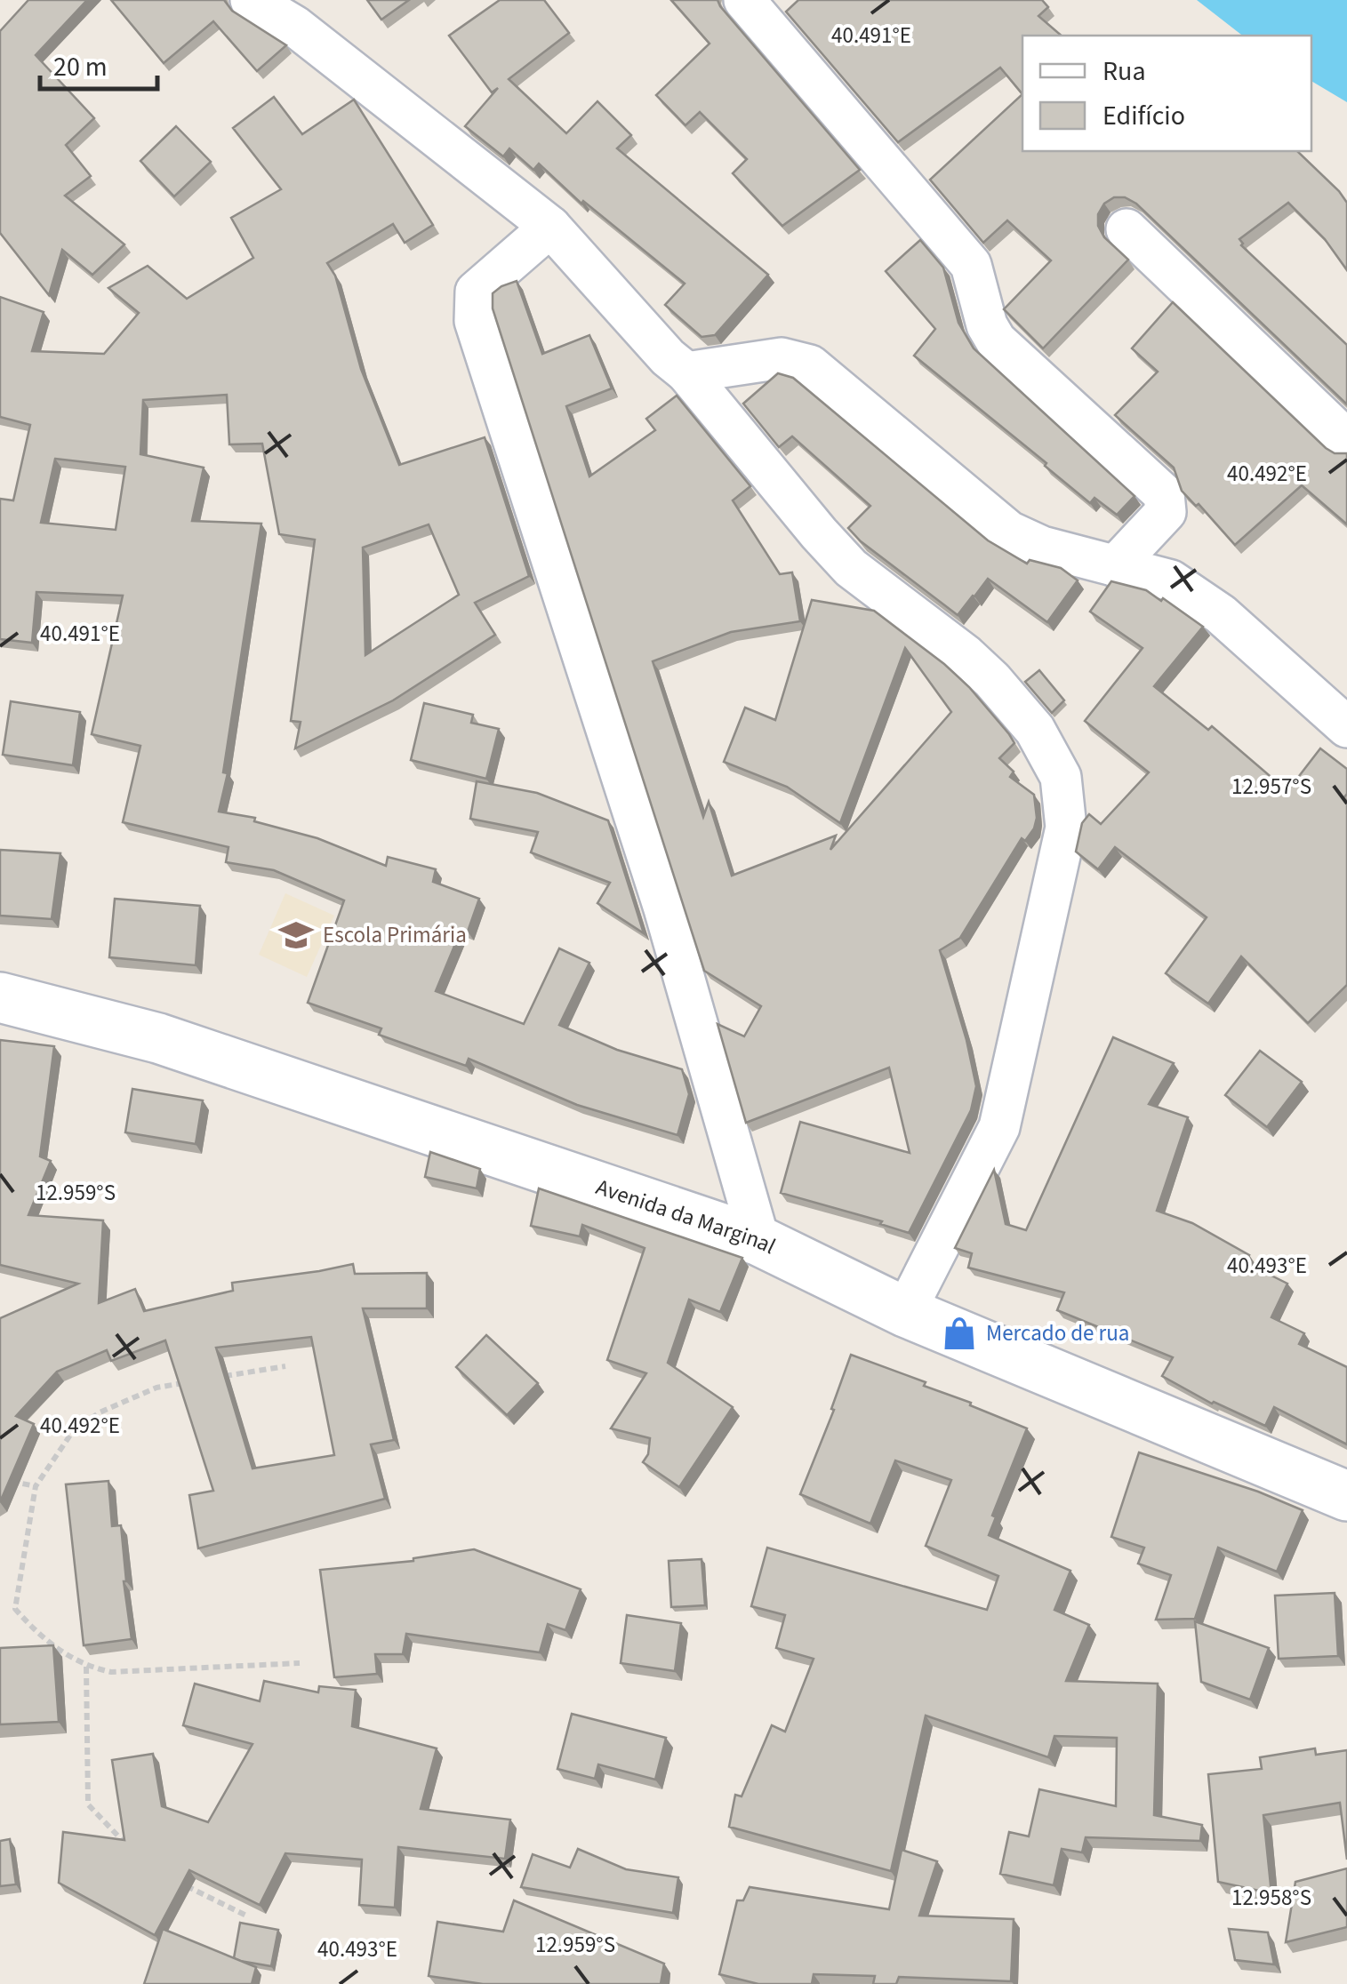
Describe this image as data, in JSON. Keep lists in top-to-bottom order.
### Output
{
  "streets": {
    "street": ["Avenida da Marginal"]
  },
  "places": {
    "school or university": ["Escola Primária"],
    "shop": ["Mercado de rua"]
  },
  "legend": ["Rua", "Edifício"],
  "scale_bar": "20 m",
  "coordinates": [
    "40.491°E",
    "40.492°E",
    "12.957°S",
    "12.959°S",
    "40.493°E",
    "12.958°S"
  ]
}
